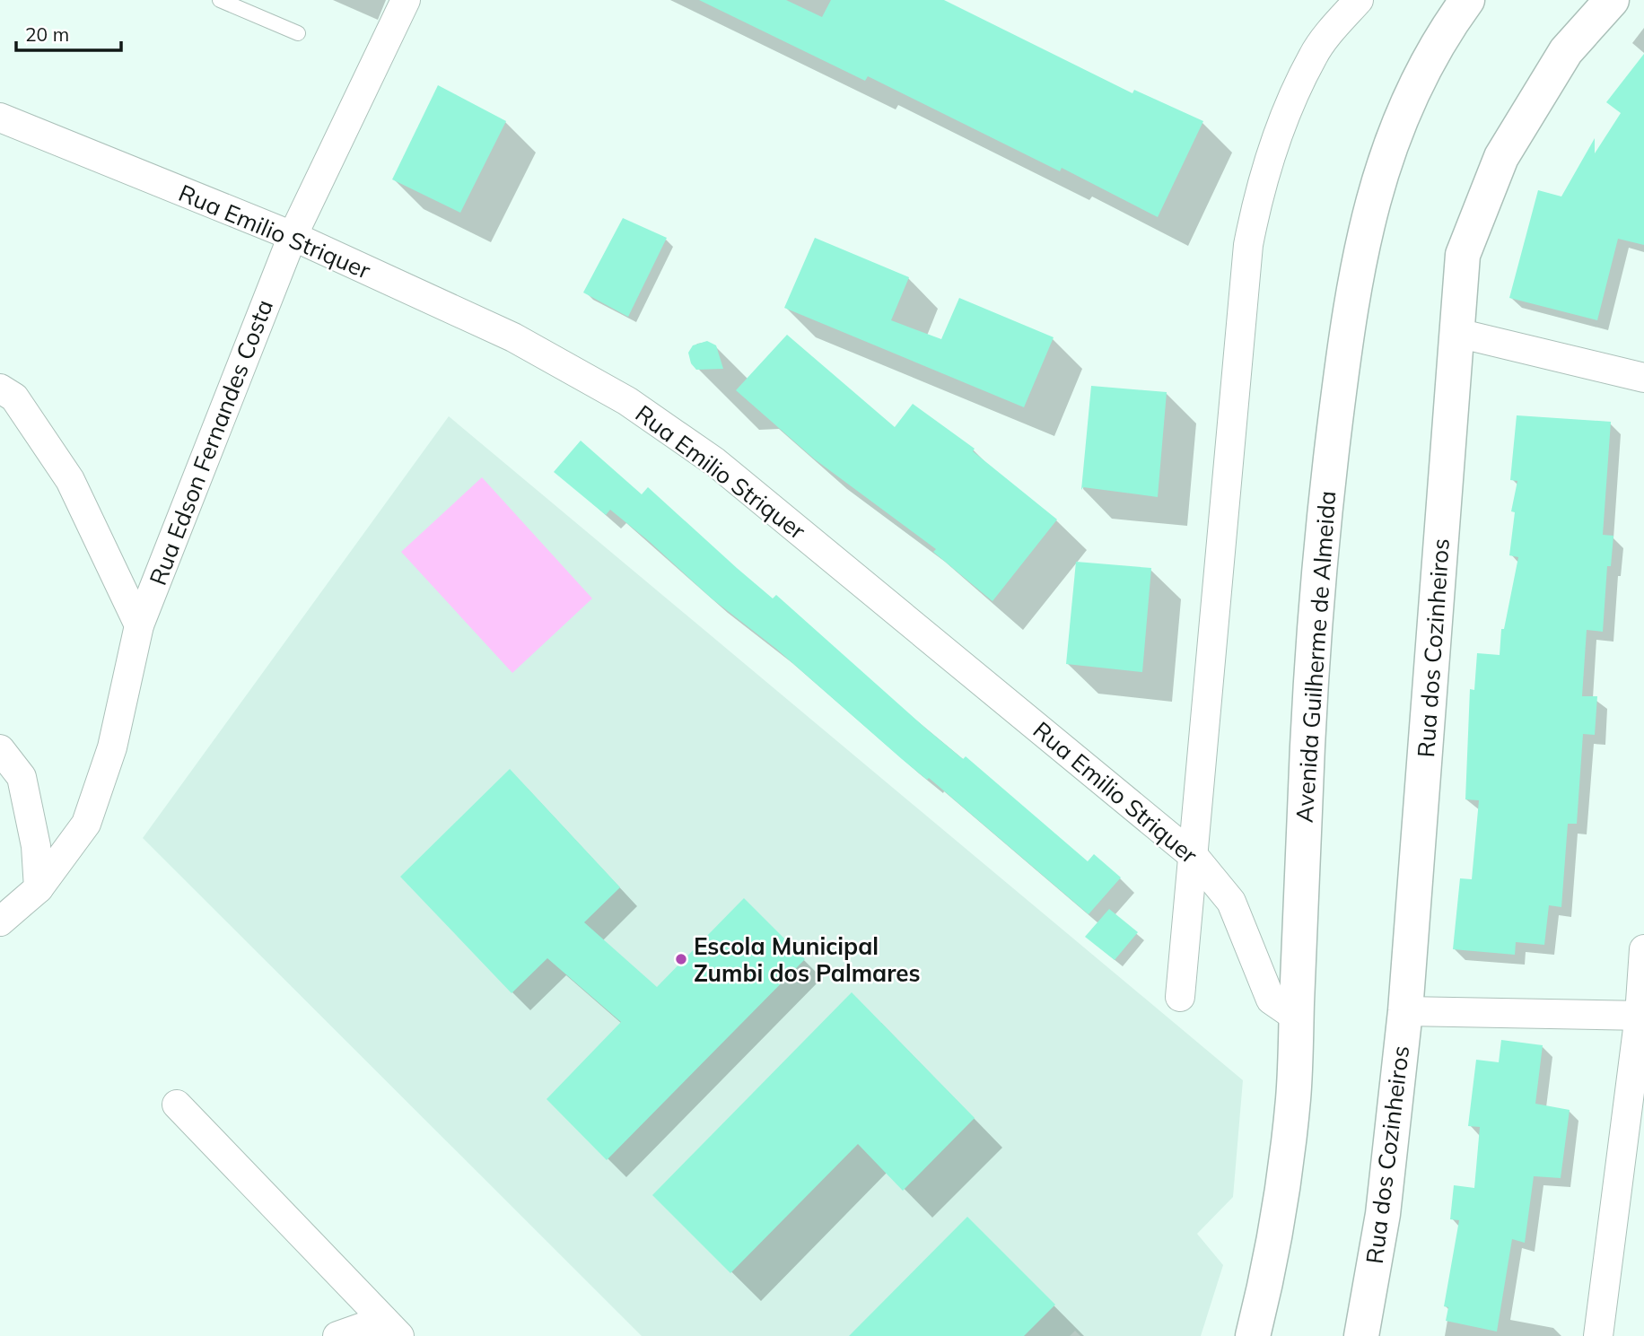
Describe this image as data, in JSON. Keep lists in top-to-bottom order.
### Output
{
  "streets": {
    "street": [
      "Rua Emilio Striquer",
      "Rua Edson Fernandes Costa",
      "Rua dos Cozinheiros",
      "Avenida Guilherme de Almeida"
    ]
  },
  "crossings": [
    ["Rua Emilio Striquer", "Rua Edson Fernandes Costa"],
    ["Rua Emilio Striquer", "Avenida Guilherme de Almeida"]
  ],
  "places": ["Escola Municipal Zumbi dos Palmares"],
  "scale_bar": "20 m"
}
